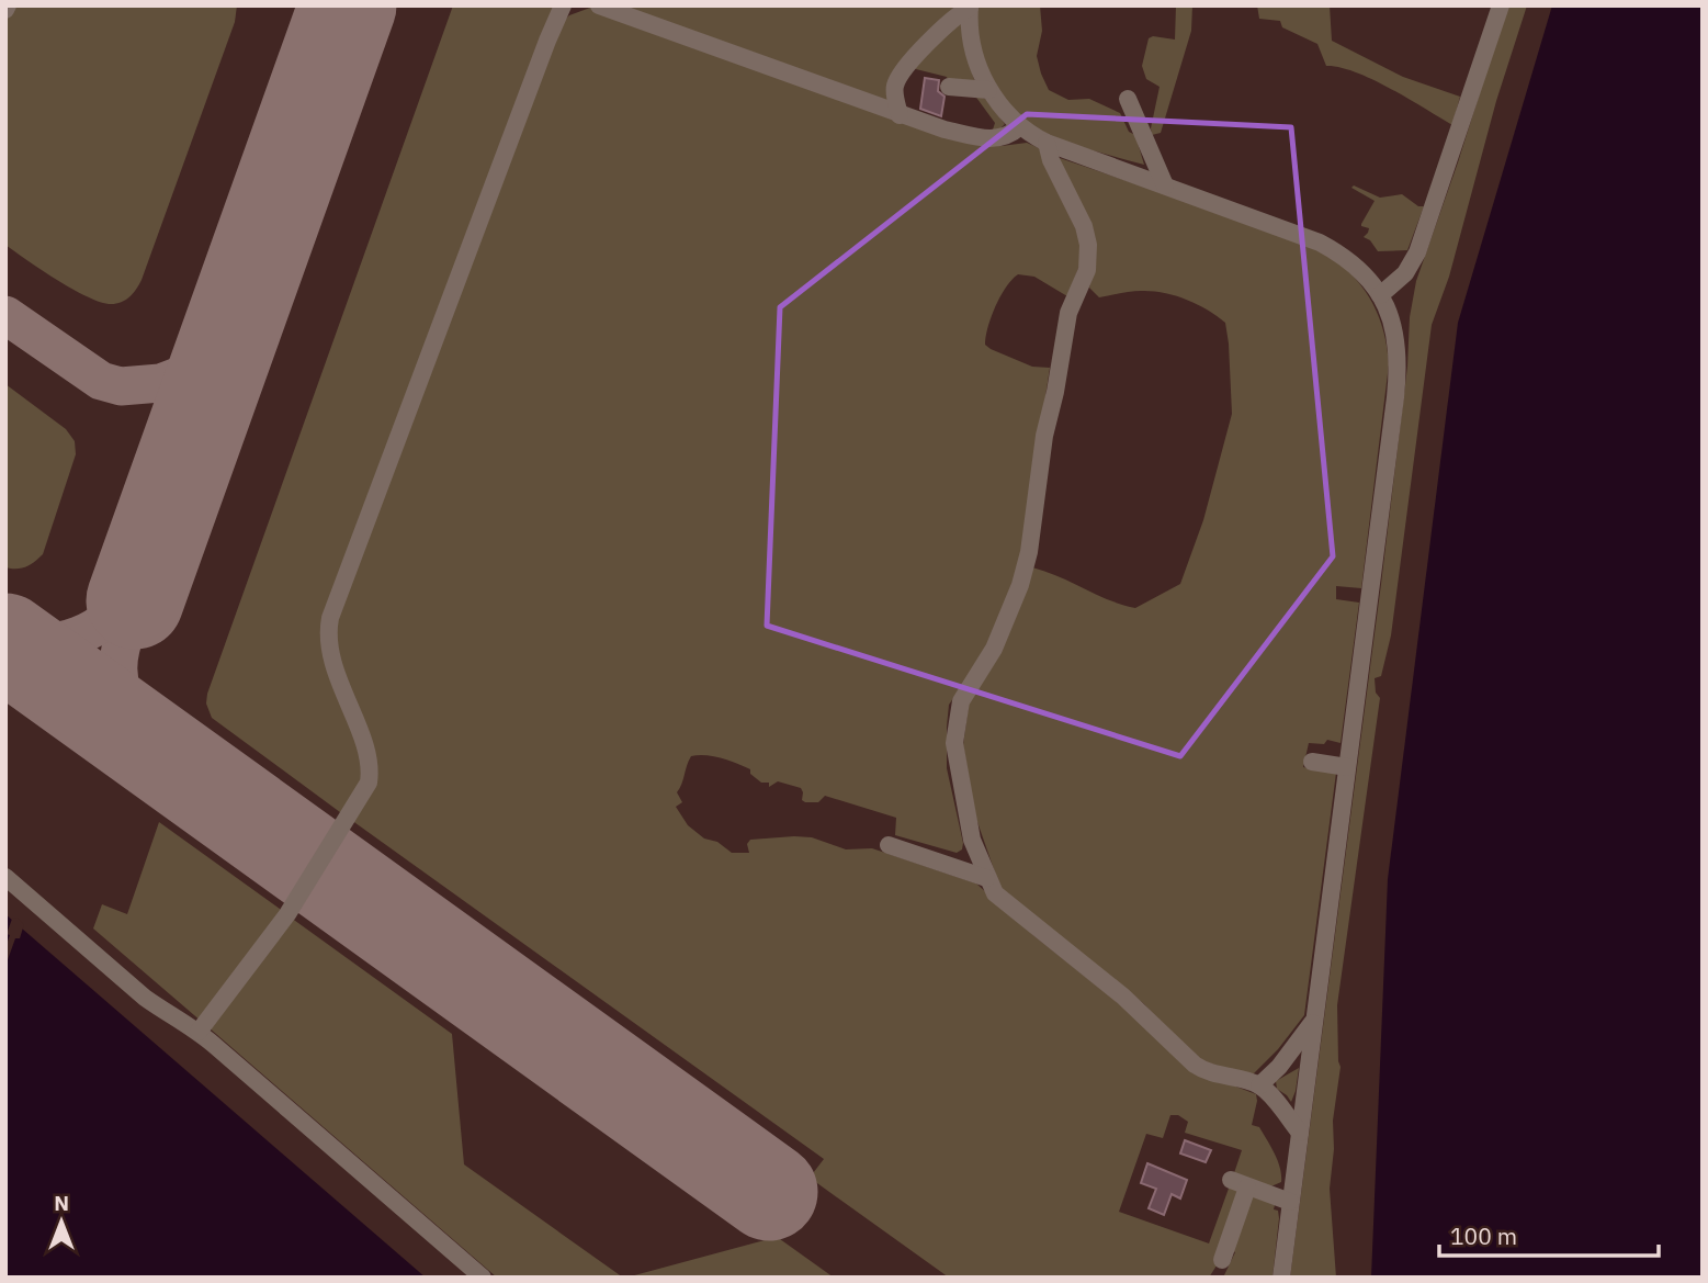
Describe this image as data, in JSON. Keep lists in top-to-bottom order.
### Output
{
  "scale_bar": "100 m",
  "north": "top"
}
